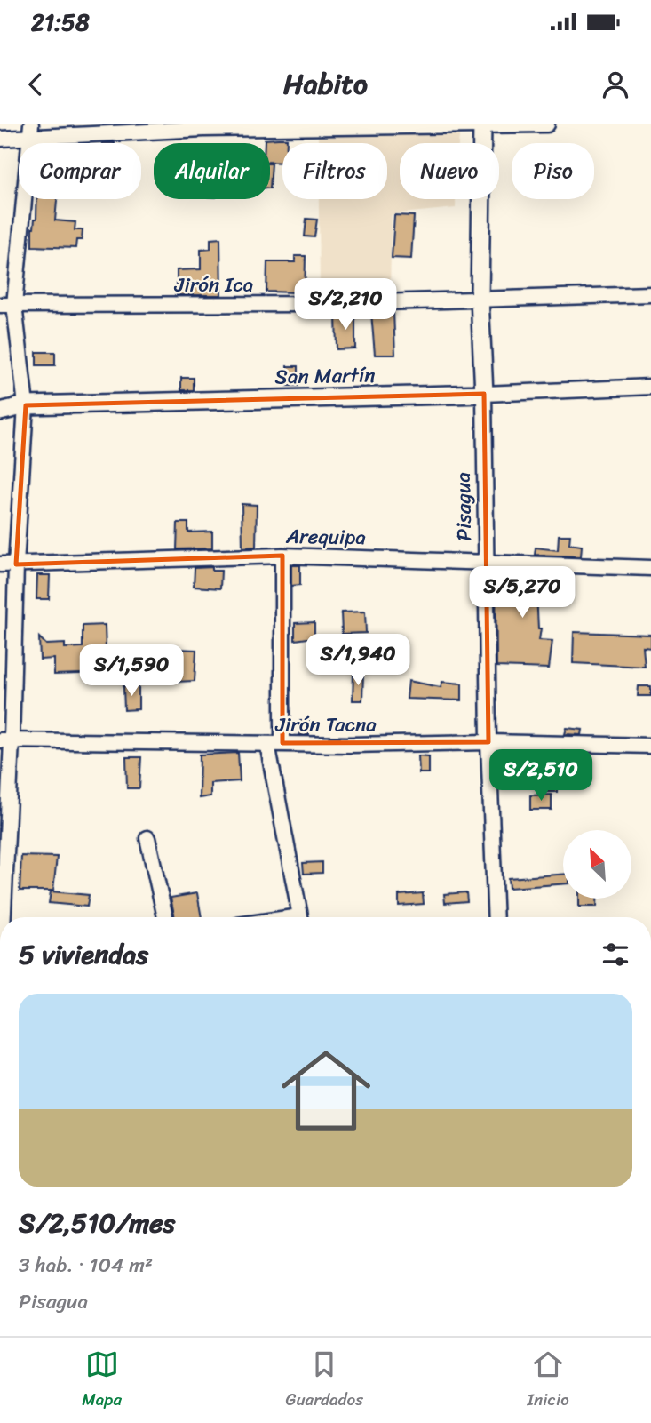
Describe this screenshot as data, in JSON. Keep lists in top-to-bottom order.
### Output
{
  "streets": {
    "street": [
      "Jirón Ica",
      "San Martín",
      "Pisagua",
      "Arequipa",
      "Jirón Tacna"
    ]
  },
  "crossings": [
    ["Jirón Ica", "Pisagua"],
    ["San Martín", "Pisagua"],
    ["Pisagua", "Arequipa"],
    ["Pisagua", "Jirón Tacna"]
  ],
  "north": "top left",
  "page": {
    "status": "21:58",
    "header": "Habito",
    "chip": [
      "Comprar",
      "Alquilar",
      "Filtros",
      "Nuevo",
      "Piso"
    ],
    "price": [
      "S/2,210",
      "S/5,270",
      "S/1,940",
      "S/1,590",
      "S/2,510"
    ],
    "heading": "5 viviendas",
    "list": [
      {
        "name": "S/2,510/mes",
        "note": "3 hab. · 104 m² · Pisagua"
      }
    ],
    "tabs": ["Mapa", "Guardados", "Inicio"]
  }
}
